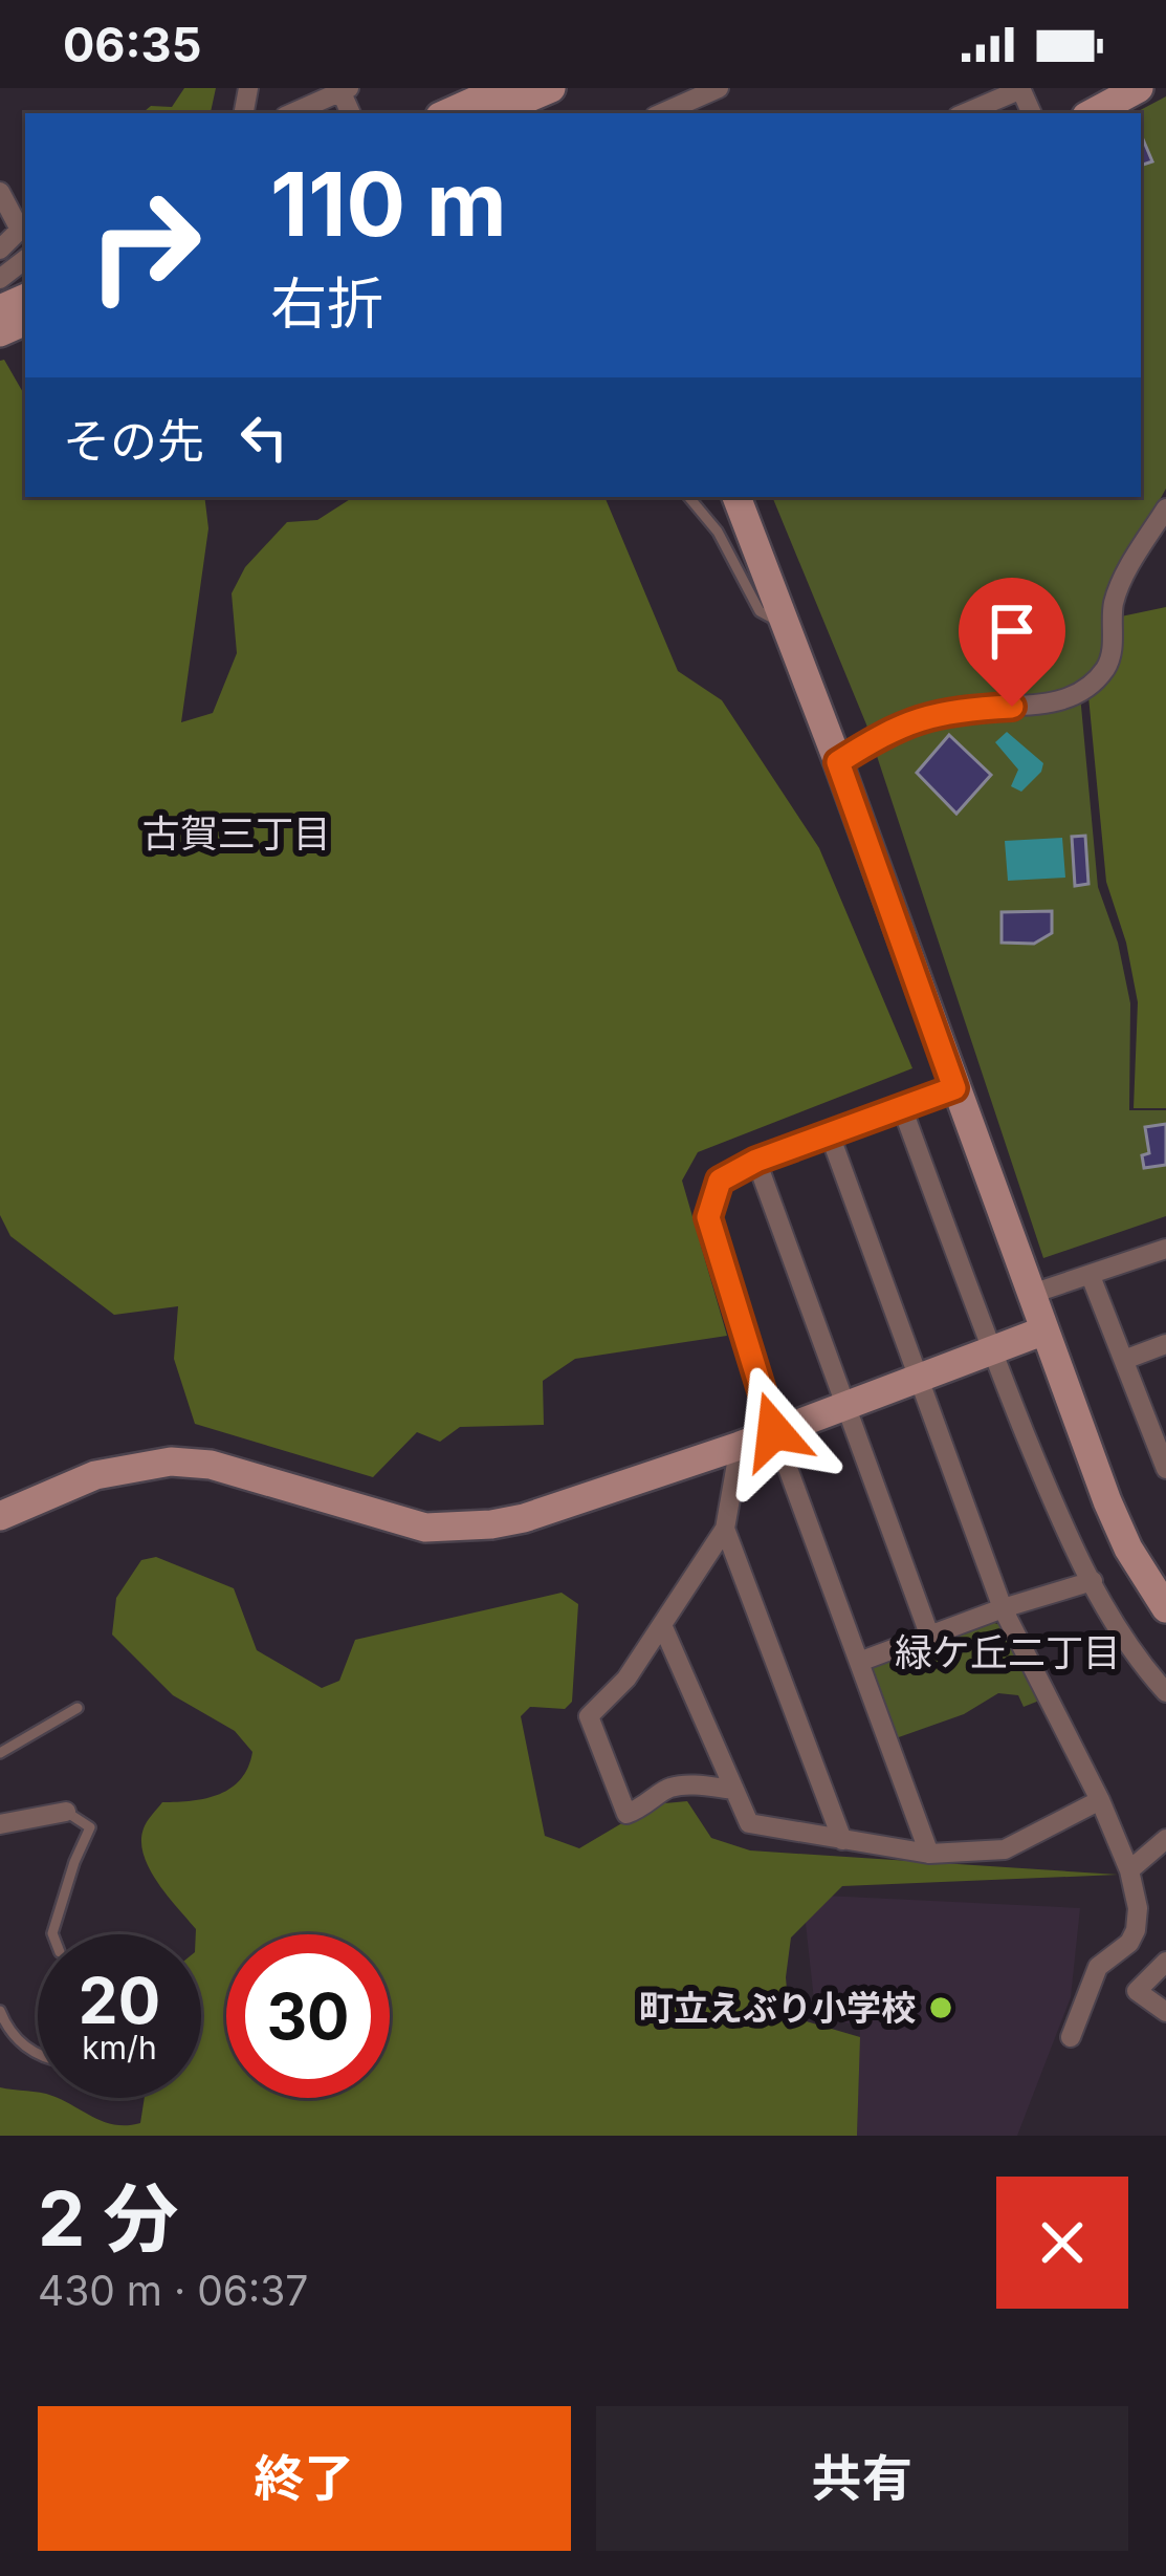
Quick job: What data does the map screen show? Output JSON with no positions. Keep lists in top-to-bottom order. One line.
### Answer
{"districts":["古賀三丁目","緑ケ丘二丁目"],"places":["町立えぶり小学校"],"page":{"status":"06:35","turn":["110 m","右折"],"then":"その先","speed":"20 km/h","limit":"30","heading":["2 分","430 m · 06:37"],"buttons":["終了","共有"]}}
